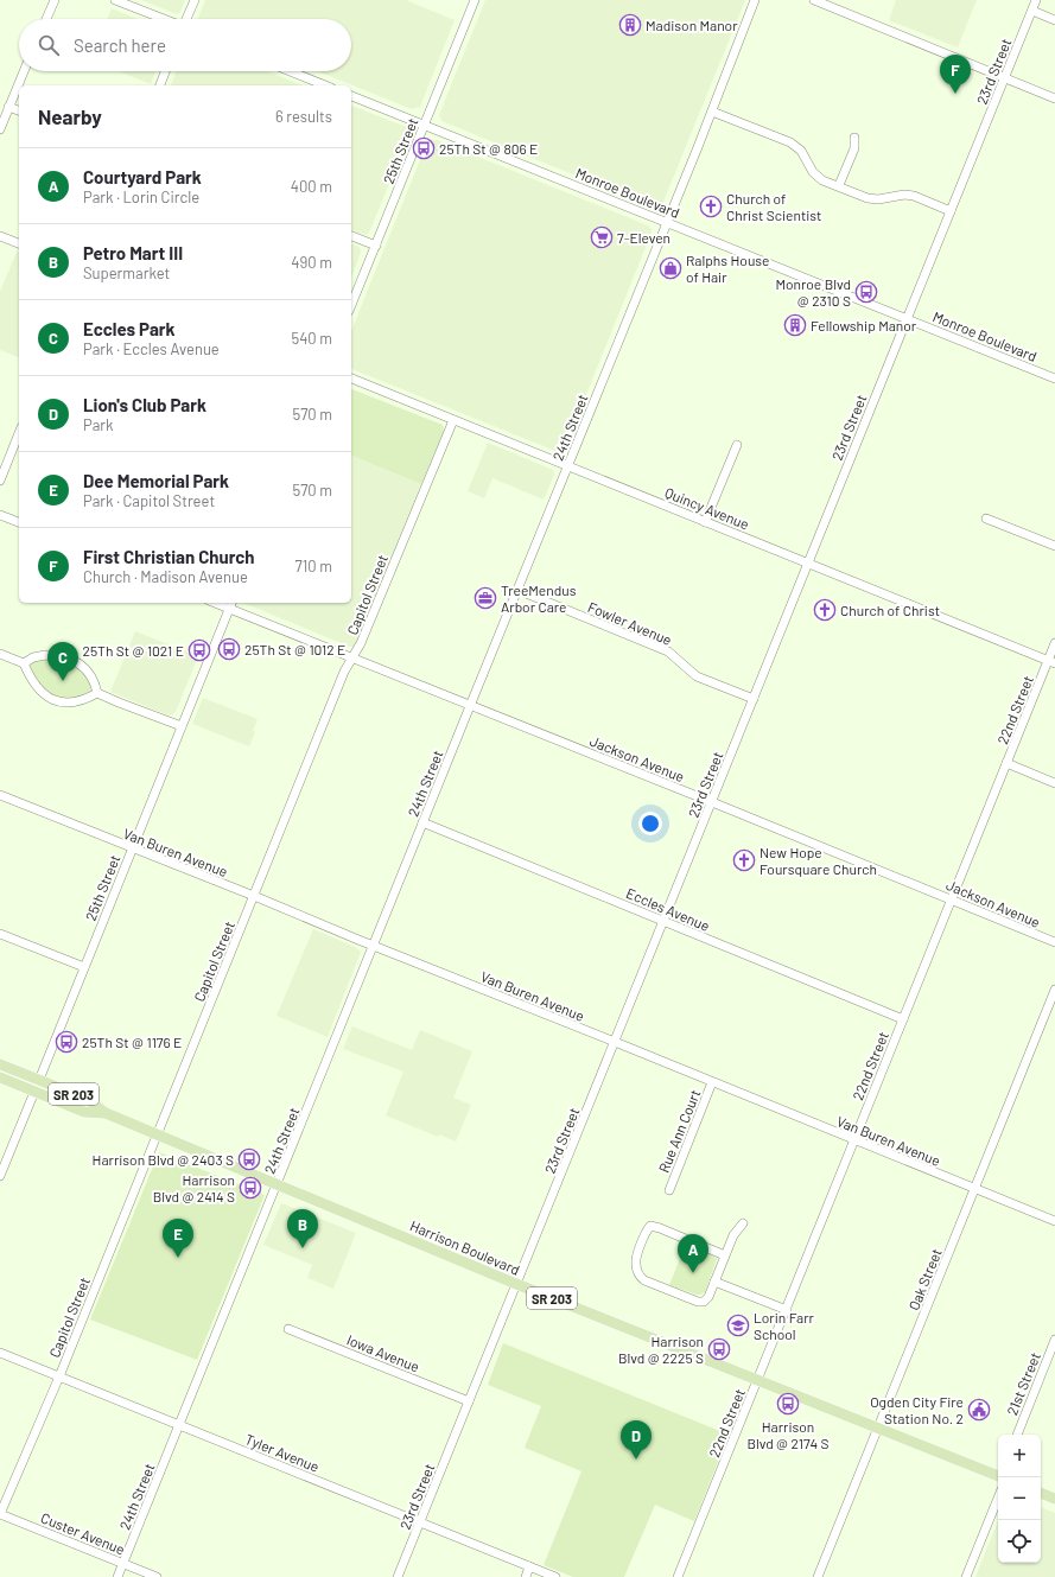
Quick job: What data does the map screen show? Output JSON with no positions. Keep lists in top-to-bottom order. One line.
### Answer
{"streets":{"main road":["SR 203","Harrison Boulevard"],"street":["23rd Street","25th Street","Monroe Boulevard","24th Street","Quincy Avenue","Capitol Street","Fowler Avenue","22nd Street","Jackson Avenue","Van Buren Avenue","Eccles Avenue","Rue Ann Court","Oak Street","Iowa Avenue","21st Street","Tyler Avenue","Custer Avenue"]},"crossings":[["23rd Street","Monroe Boulevard"],["23rd Street","Quincy Avenue"],["23rd Street","Fowler Avenue"],["23rd Street","Jackson Avenue"],["23rd Street","Van Buren Avenue"],["23rd Street","Eccles Avenue"],["23rd Street","Harrison Boulevard"],["23rd Street","Iowa Avenue"],["23rd Street","Tyler Avenue"],["25th Street","Monroe Boulevard"],["25th Street","Jackson Avenue"],["25th Street","Van Buren Avenue"],["25th Street","Harrison Boulevard"],["Monroe Boulevard","24th Street"],["24th Street","Quincy Avenue"],["24th Street","Fowler Avenue"],["24th Street","Jackson Avenue"],["24th Street","Van Buren Avenue"],["24th Street","Eccles Avenue"],["24th Street","Harrison Boulevard"],["24th Street","Tyler Avenue"],["24th Street","Custer Avenue"],["Quincy Avenue","Capitol Street"],["Quincy Avenue","22nd Street"],["Capitol Street","Jackson Avenue"],["Capitol Street","Van Buren Avenue"],["Capitol Street","Harrison Boulevard"],["Capitol Street","Tyler Avenue"],["Capitol Street","Custer Avenue"],["22nd Street","Jackson Avenue"],["22nd Street","Van Buren Avenue"],["22nd Street","Eccles Avenue"],["22nd Street","Harrison Boulevard"],["Van Buren Avenue","Rue Ann Court"],["Van Buren Avenue","Oak Street"],["Harrison Boulevard","Oak Street"]],"places":{"building":["Madison Manor","Fellowship Manor"],"bus stop":["25Th St @ 806 E","Monroe Blvd @ 2310 S","25Th St @ 1012 E","25Th St @ 1021 E","25Th St @ 1176 E","Harrison Blvd @ 2403 S","Harrison Blvd @ 2414 S","Harrison Blvd @ 2225 S","Harrison Blvd @ 2174 S"],"church":["Church of Christ Scientist","Church of Christ","New Hope Foursquare Church"],"supermarket":["7-Eleven"],"shop":["Ralphs House of Hair"],"office":["TreeMendus Arbor Care"],"school or university":["Lorin Farr School"],"public building":["Ogden City Fire Station No. 2"]},"page":{"search":"Search here","pins":["F","C","B","E","A","D"],"heading":["Nearby","6 results"],"list":[{"mark":"A","name":"Courtyard Park","note":"Park · Lorin Circle","value":"400 m"},{"mark":"B","name":"Petro Mart III","note":"Supermarket","value":"490 m"},{"mark":"C","name":"Eccles Park","note":"Park · Eccles Avenue","value":"540 m"},{"mark":"D","name":"Lion's Club Park","note":"Park","value":"570 m"},{"mark":"E","name":"Dee Memorial Park","note":"Park · Capitol Street","value":"570 m"},{"mark":"F","name":"First Christian Church","note":"Church · Madison Avenue","value":"710 m"}],"map_buttons":["+","−"]}}
